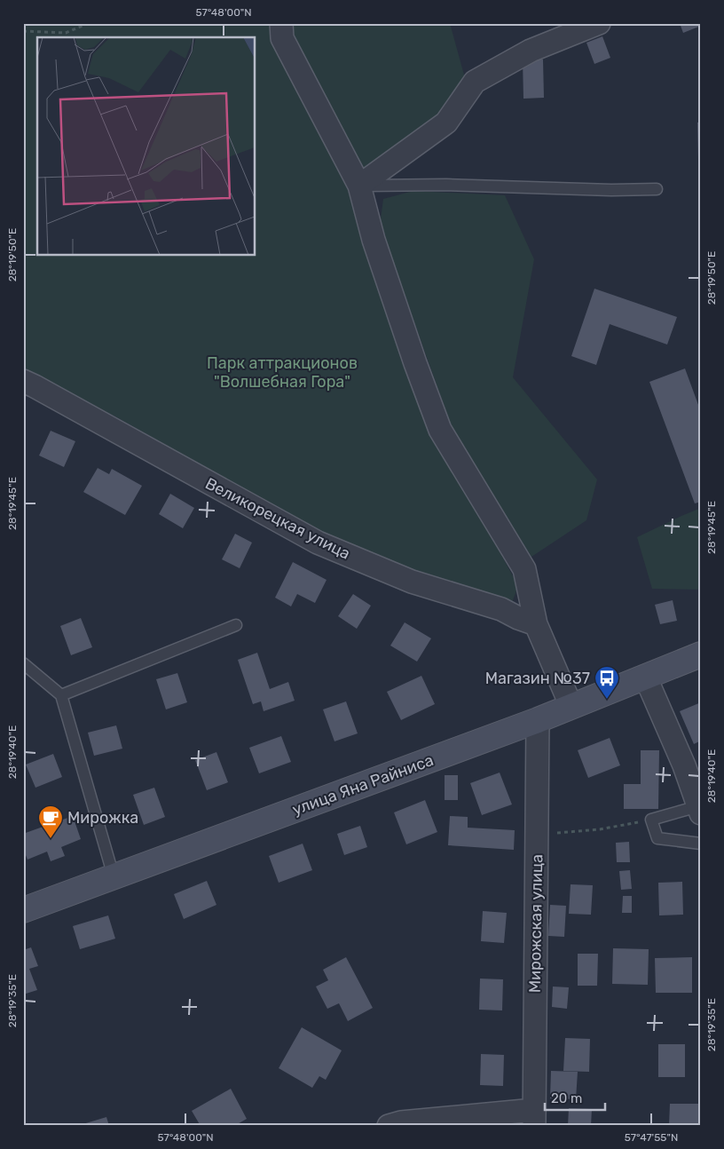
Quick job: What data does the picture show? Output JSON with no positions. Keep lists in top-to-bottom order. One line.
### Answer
{"streets":{"street":["Великорецкая улица","улица Яна Райниса","Мирожская улица"]},"crossings":[["улица Яна Райниса","Мирожская улица"]],"parks":["Парк аттракционов \"Волшебная Гора\""],"places":{"bus stop":["Магазин №37"],"cafe":["Мирожка"]},"scale_bar":"20 m","coordinates":["57°48'00\"N","28°19'50\"E","28°19'45\"E","28°19'40\"E","28°19'35\"E","57°47'55\"N"]}
